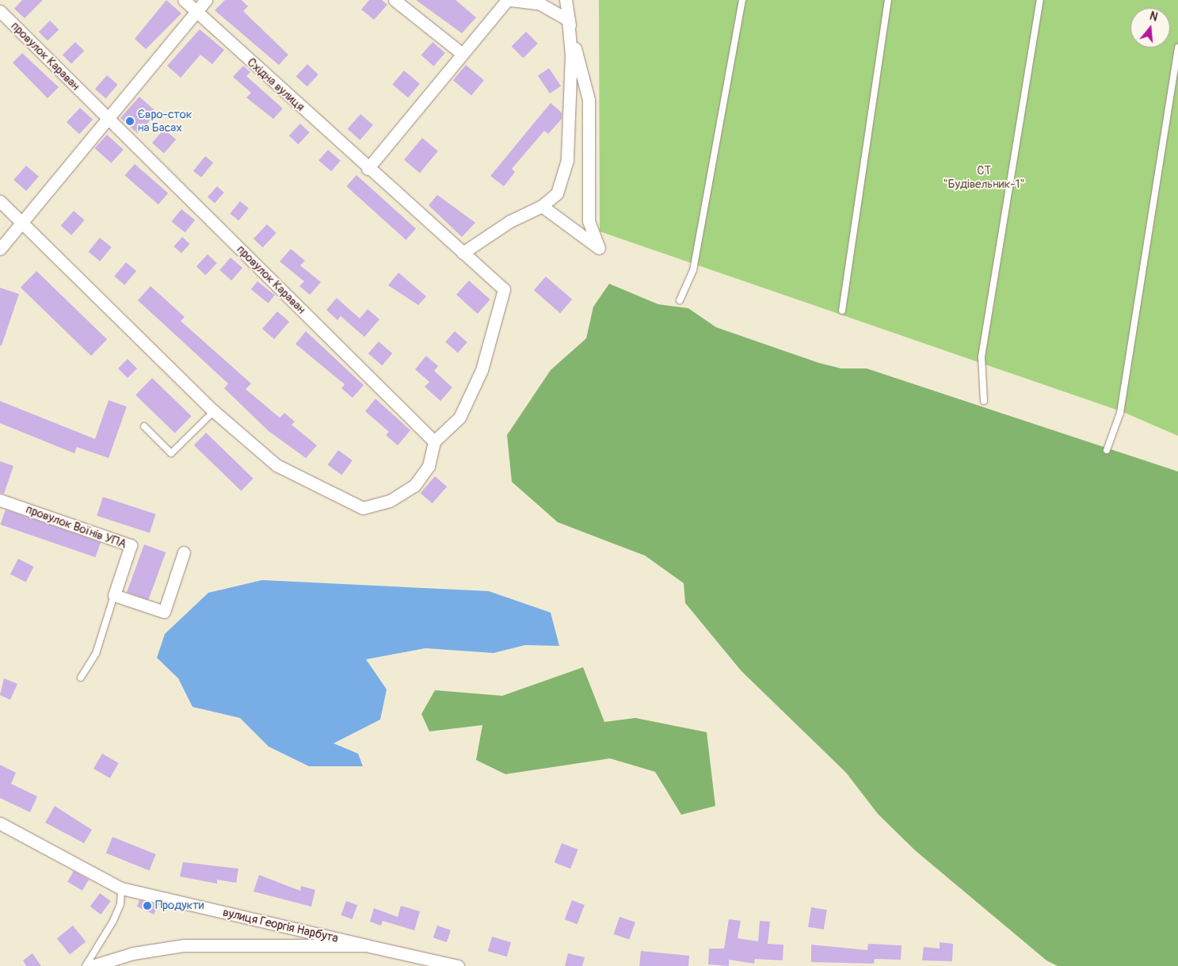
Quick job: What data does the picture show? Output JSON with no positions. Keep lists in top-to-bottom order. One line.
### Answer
{"streets":{"street":["провулок Караван","Східна вулиця","провулок Воїнів УПА","вулиця Георгія Нарбута"]},"crossings":[["провулок Караван","Східна вулиця"]],"parks":["СТ \"Будівельник-1\""],"places":["Євро-сток на Басах","Продукти"],"north":"top"}
